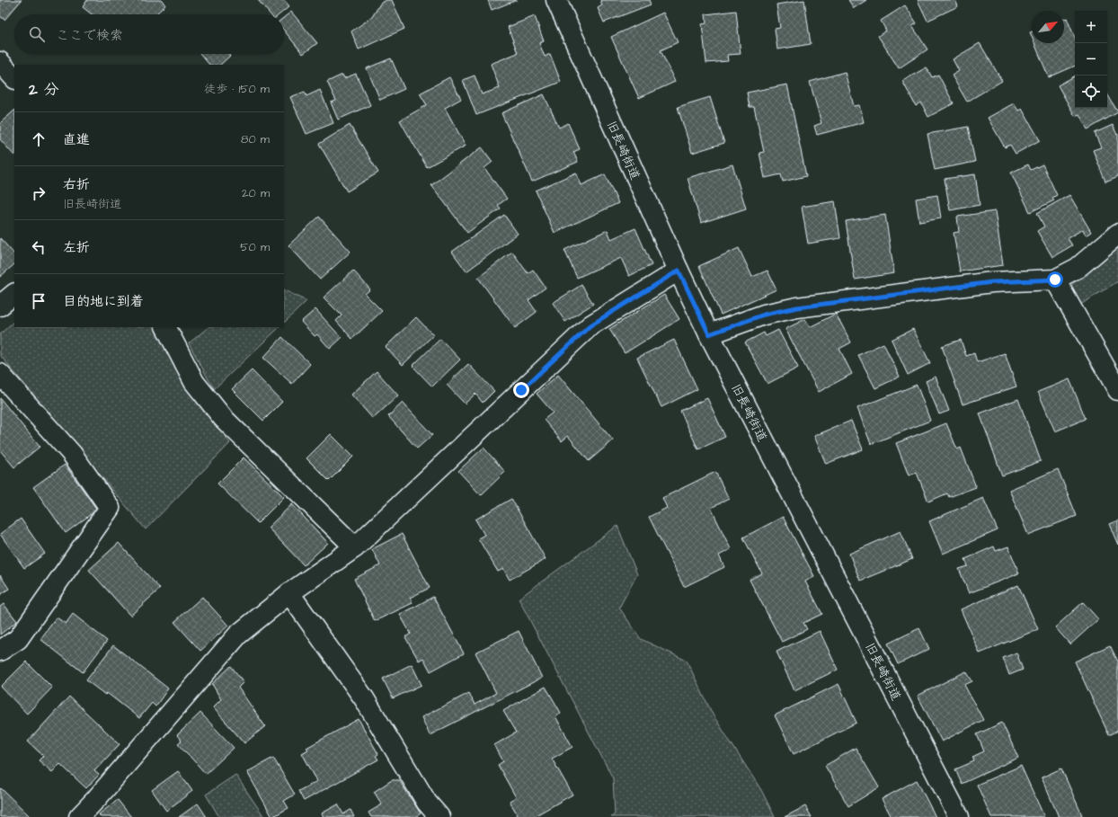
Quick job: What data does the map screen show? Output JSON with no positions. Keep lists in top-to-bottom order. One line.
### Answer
{"streets":{"street":["旧長崎街道"]},"north":"top right","page":{"map_buttons":["+","−"],"search":"ここで検索","heading":["2 分","徒歩 · 150 m"],"list":[["直進","80 m"],["右折","旧長崎街道","20 m"],["左折","50 m"],"目的地に到着"]}}
